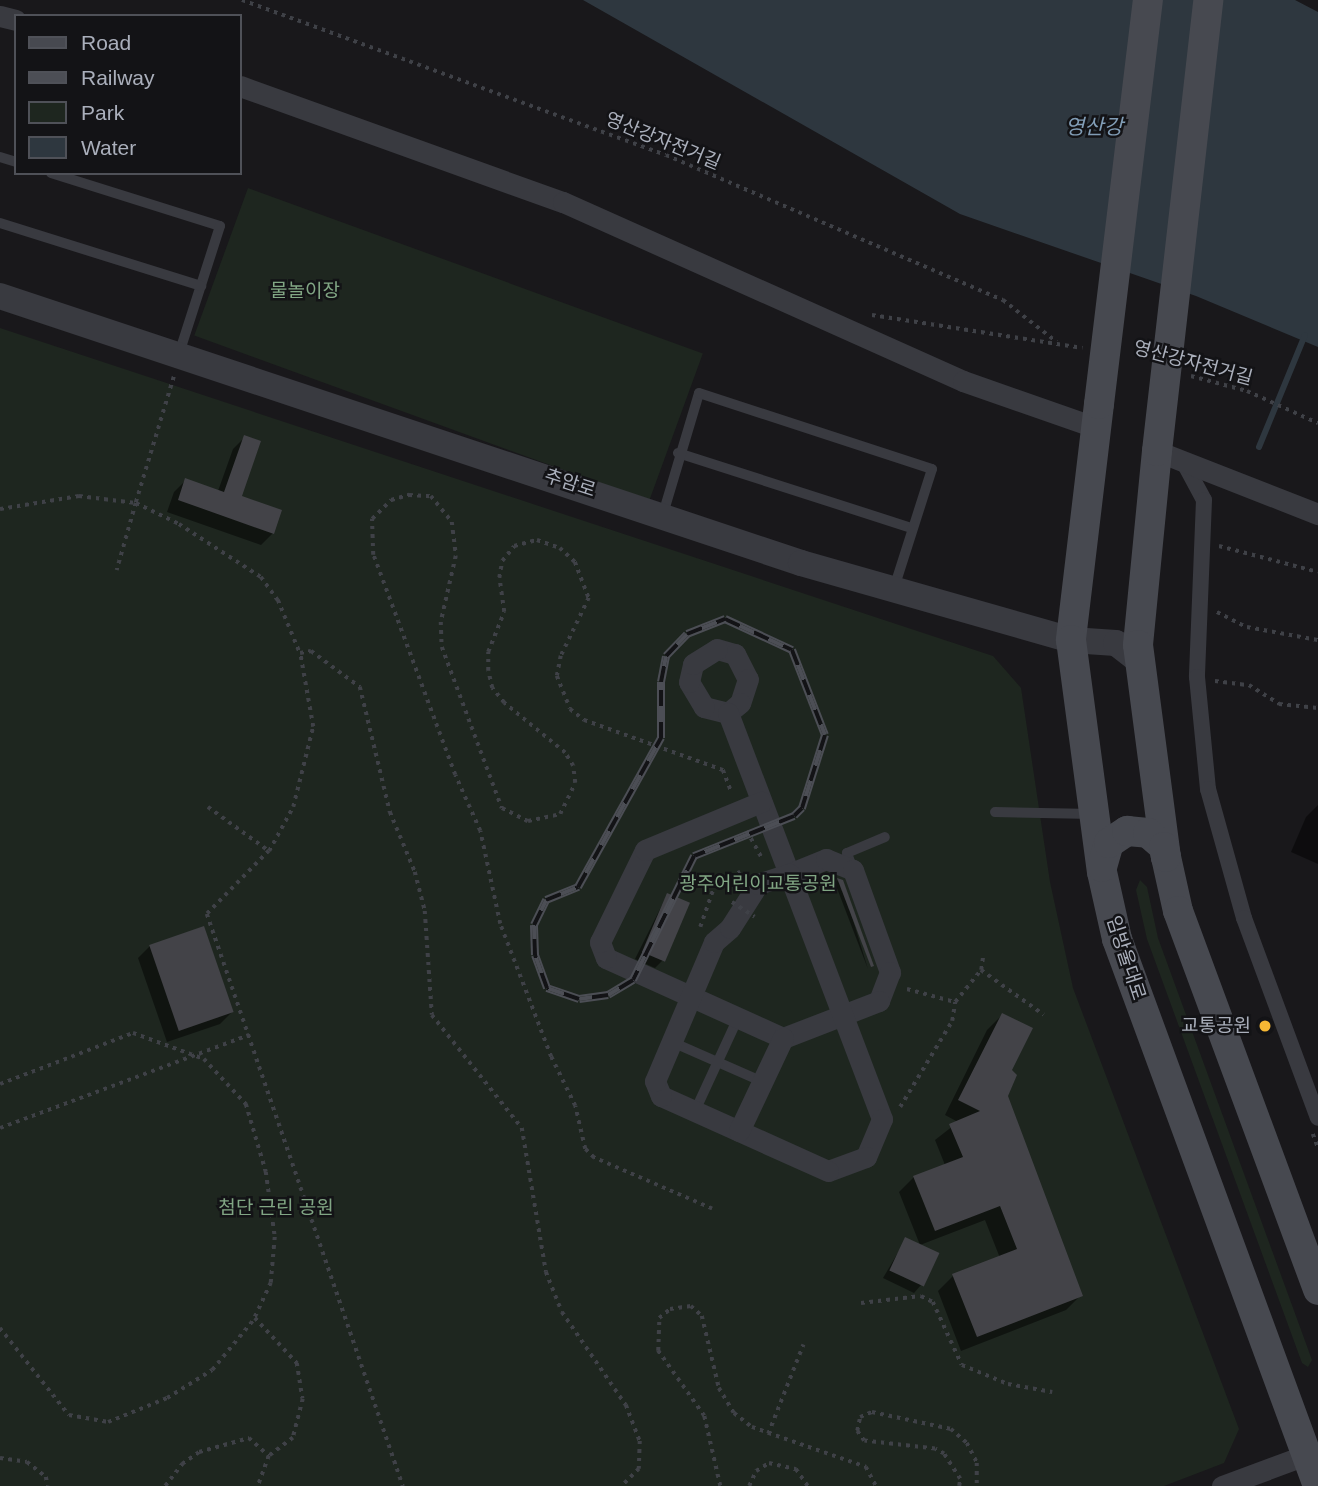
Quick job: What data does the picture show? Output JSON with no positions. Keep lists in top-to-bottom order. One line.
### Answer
{"streets":{"main road":["임방울대로"],"street":["추암로"],"path":["영산강자전거길"]},"crossings":[["추암로","임방울대로"]],"water":["영산강"],"parks":["물놀이장","광주어린이교통공원","첨단 근린 공원"],"places":["교통공원"],"legend":["Road","Railway","Park","Water"]}
